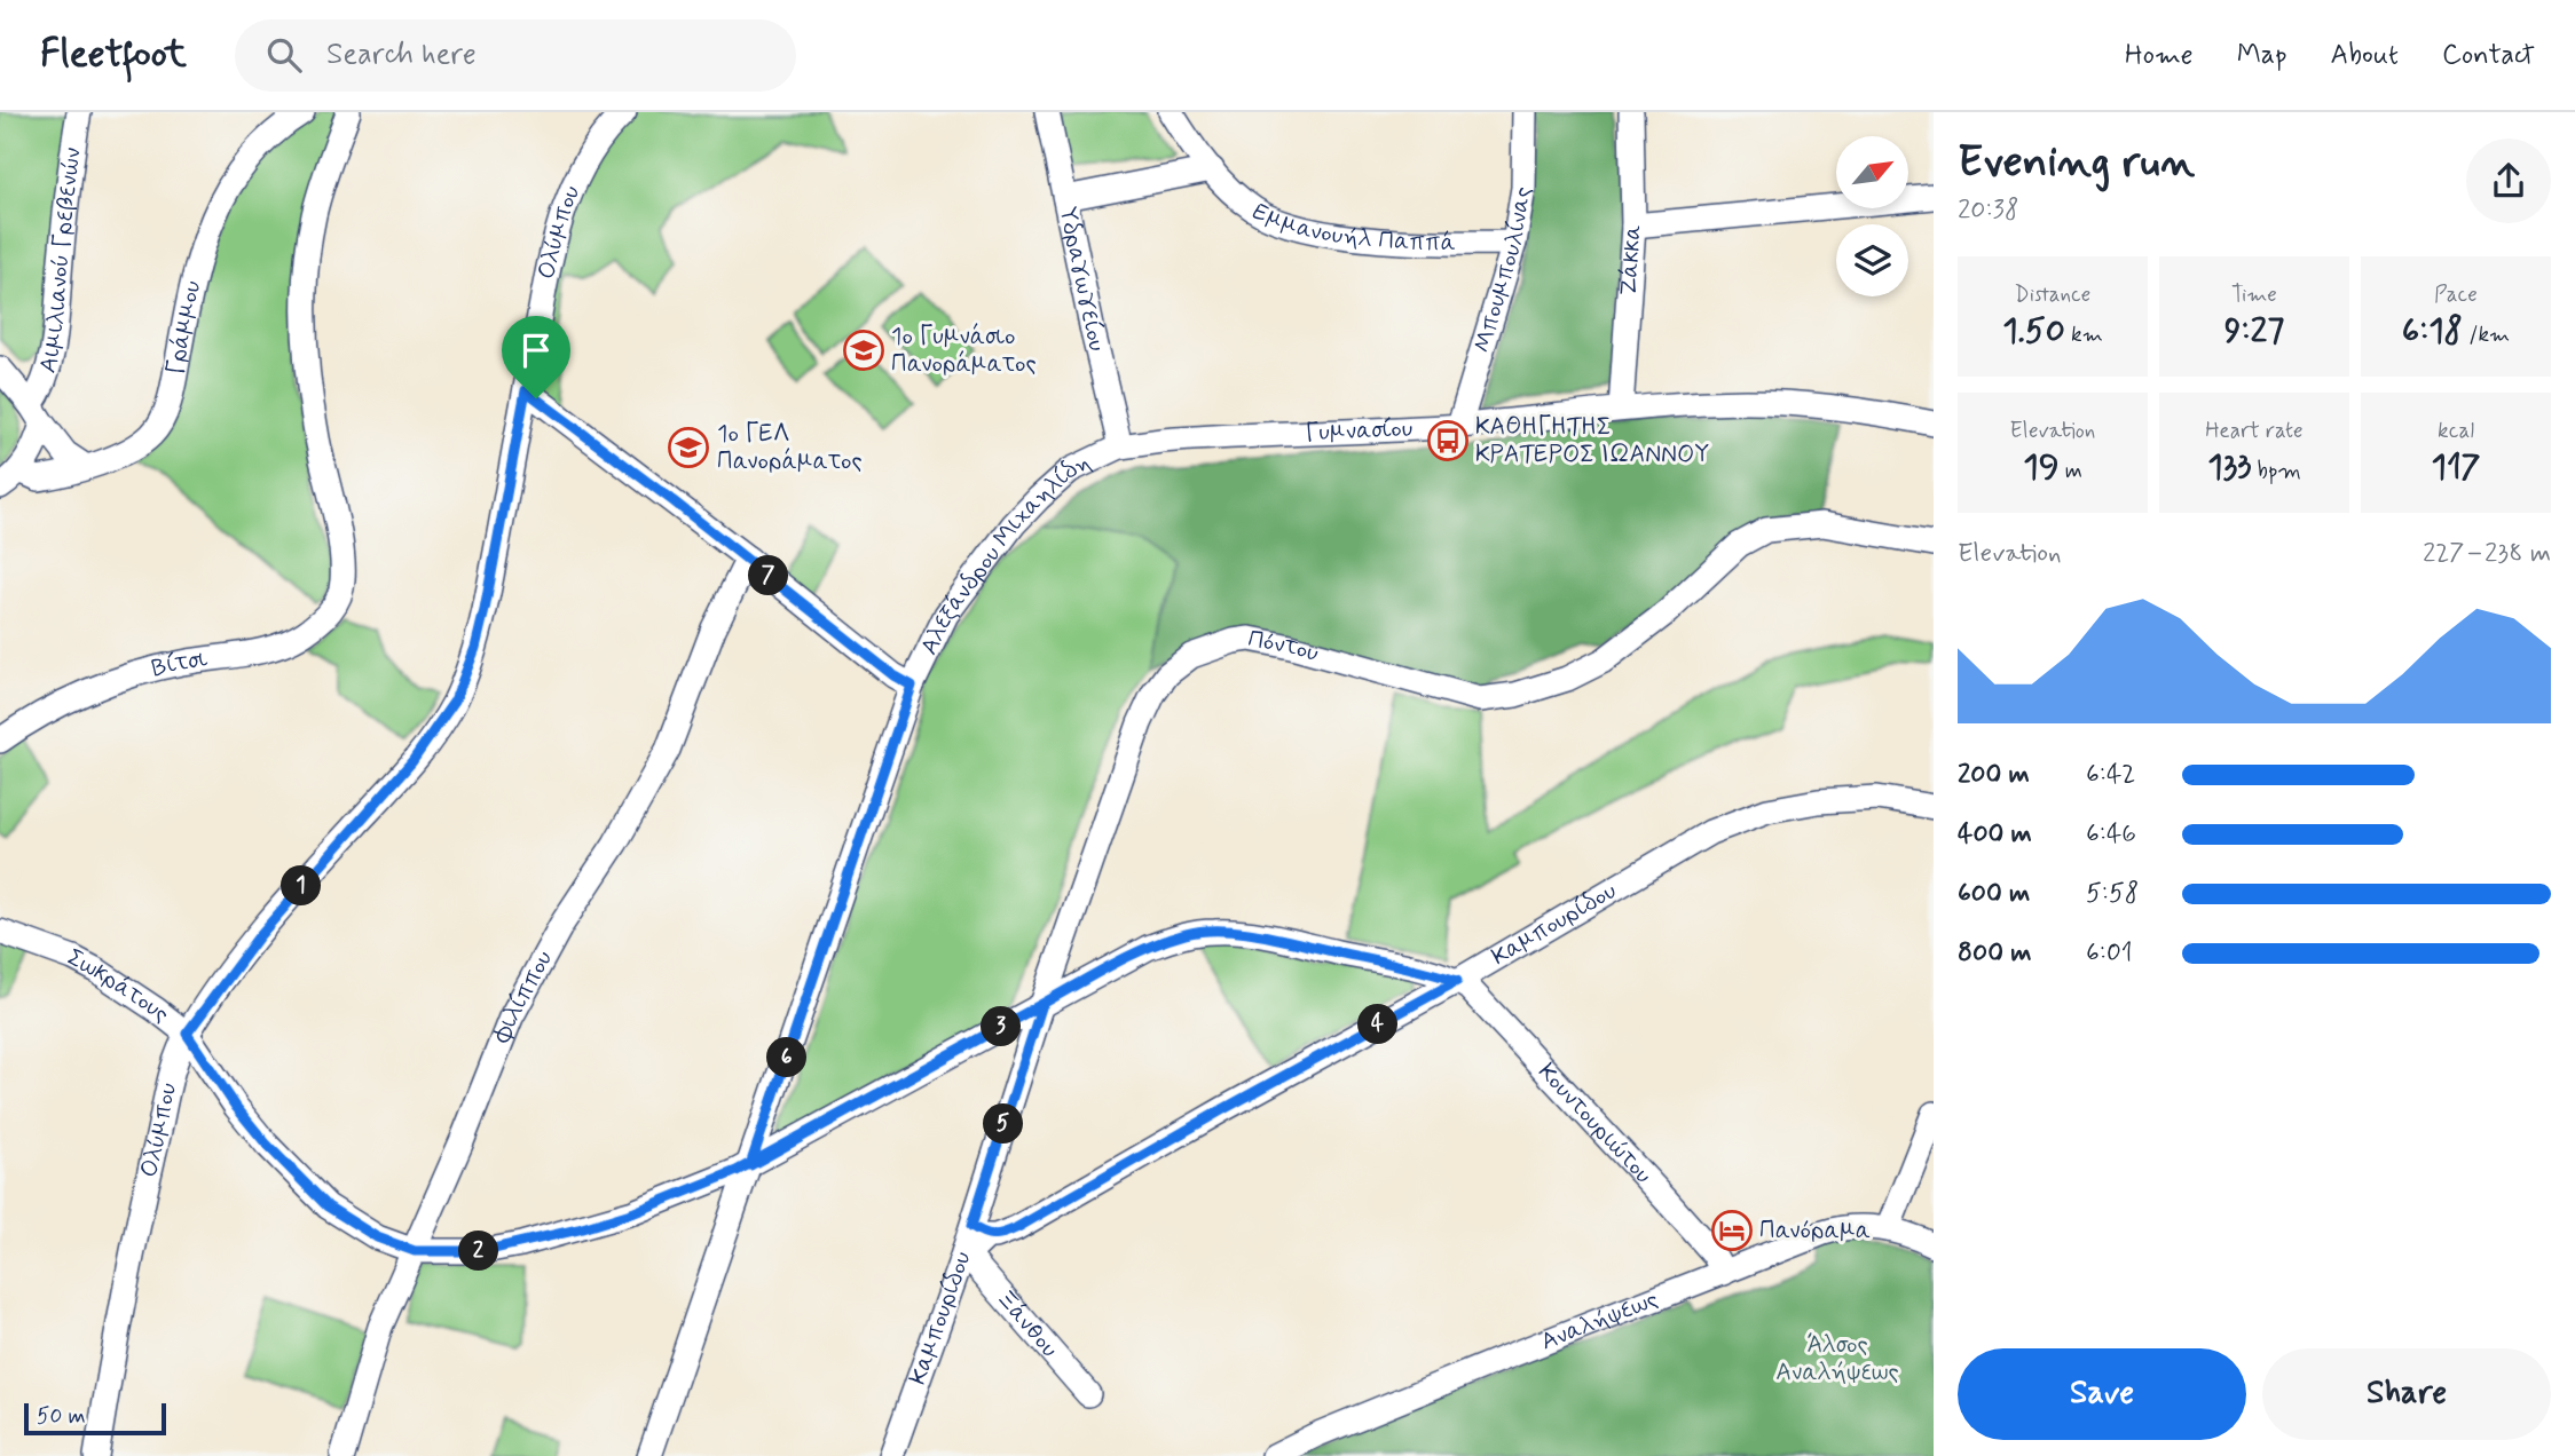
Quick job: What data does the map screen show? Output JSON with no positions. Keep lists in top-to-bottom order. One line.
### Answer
{"streets":{"street":["Εμμανουήλ Παππά","Ολύμπου","Αιμιλιανού Γρεβενών","Ζάκκα","Μπουμπουλίνας","Υδραγωγείου","Γράμμου","Γυμνασίου","Aλεξάνδρου Mιχαηλίδη","Πόντου","Βίτσι","Καμπουρίδου","Σωκράτους","Φιλίππου","Κουντουριώτου","Αναλήψεως","Ξάνθου"]},"crossings":[["Εμμανουήλ Παππά","Μπουμπουλίνας"],["Ολύμπου","Σωκράτους"],["Αιμιλιανού Γρεβενών","Γράμμου"],["Ζάκκα","Γυμνασίου"],["Μπουμπουλίνας","Γυμνασίου"],["Υδραγωγείου","Γυμνασίου"],["Υδραγωγείου","Aλεξάνδρου Mιχαηλίδη"],["Γυμνασίου","Aλεξάνδρου Mιχαηλίδη"],["Aλεξάνδρου Mιχαηλίδη","Σωκράτους"],["Πόντου","Καμπουρίδου"],["Πόντου","Σωκράτους"],["Καμπουρίδου","Σωκράτους"],["Καμπουρίδου","Κουντουριώτου"],["Καμπουρίδου","Ξάνθου"],["Σωκράτους","Φιλίππου"],["Σωκράτους","Κουντουριώτου"],["Κουντουριώτου","Αναλήψεως"]],"parks":["Άλσος Αναλήψεως"],"places":{"school or university":["1ο Γυμνάσιο Πανοράματος","1ο ΓΕΛ Πανοράματος"],"bus stop":["ΚΑΘΗΓΗΤΗΣ ΚΡΑΤΕΡΟΣ ΙΩΑΝΝΟΥ"],"hotel":["Πανόραμα"]},"scale_bar":"50 m","north":"top right","page":{"header":"Fleetfoot","search":"Search here","nav":["Home","Map","About","Contact"],"heading":["Evening run","20:38"],"stats":[["Distance","1.50 km"],["Time","9:27"],["Pace","6:18 /km"],["Elevation","19 m"],["Heart rate","133 bpm"],["kcal","117"]],"chart":["Elevation","227–238 m"],"pins":["7","1","4","3","6","5","2"],"list":[{"name":"200 m","note":"6:42"},{"name":"400 m","note":"6:46"},{"name":"600 m","note":"5:58"},{"name":"800 m","note":"6:01"}],"buttons":["Save","Share"],"scale":"50 m"}}
